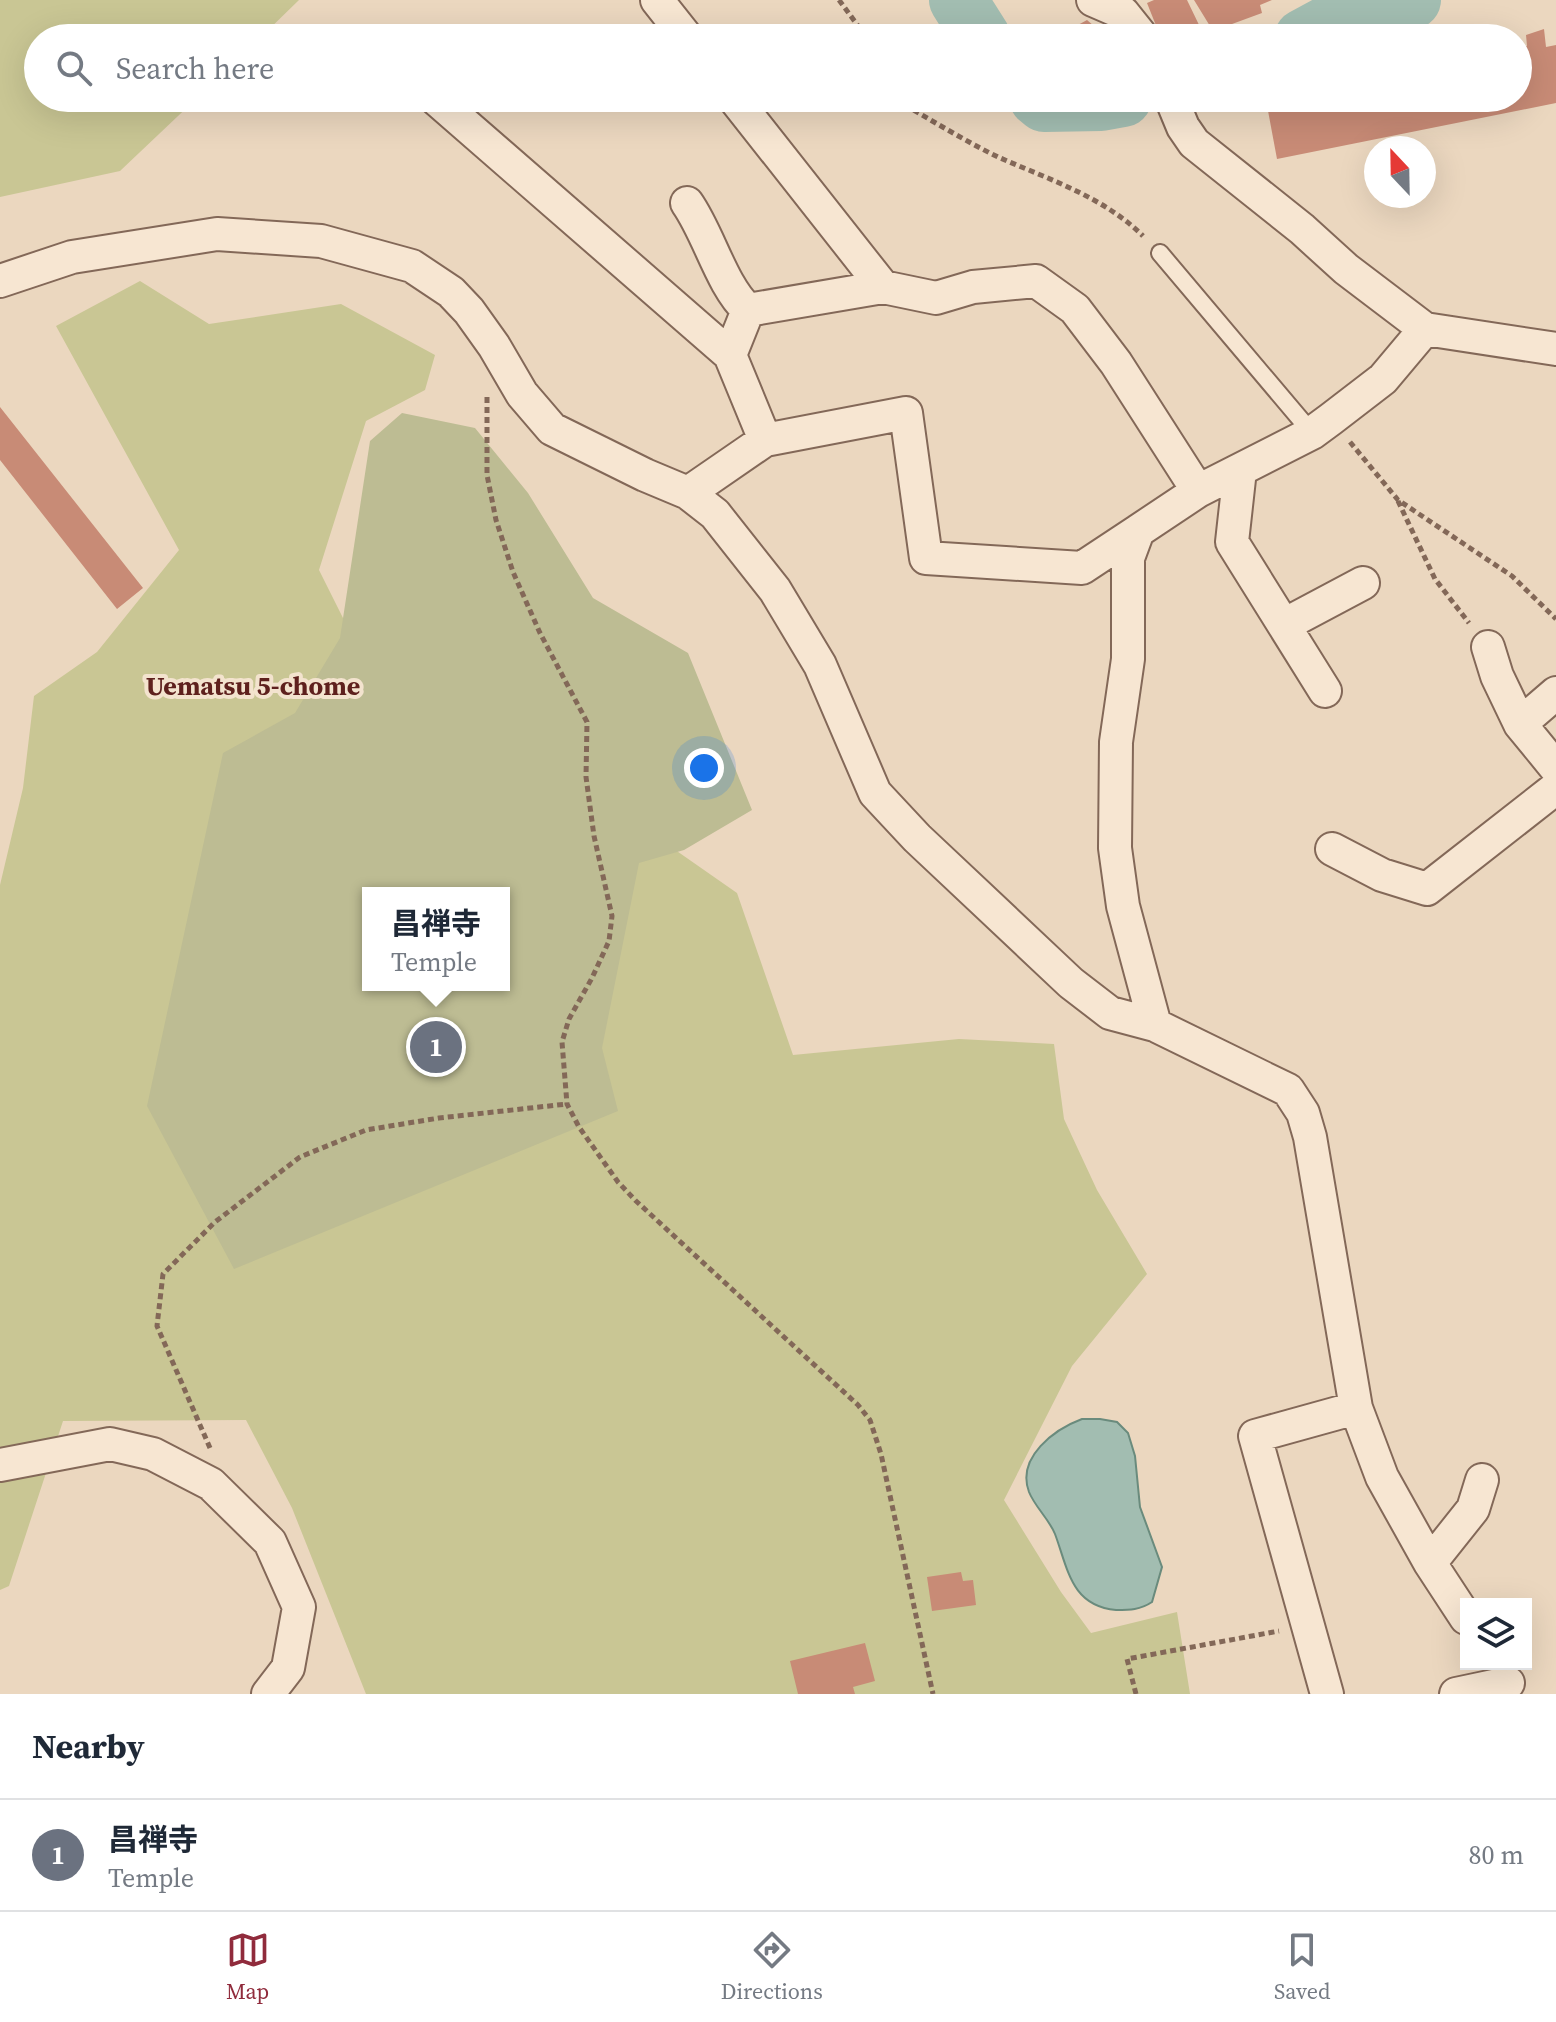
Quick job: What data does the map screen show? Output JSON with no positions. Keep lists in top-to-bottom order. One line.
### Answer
{"districts":["Uematsu 5-chome"],"north":"top","page":{"search":"Search here","popup":["昌禅寺","Temple"],"pins":"1","heading":"Nearby","list":[{"mark":"1","name":"昌禅寺","note":"Temple","value":"80 m"}],"nav":["Map","Directions","Saved"]}}
